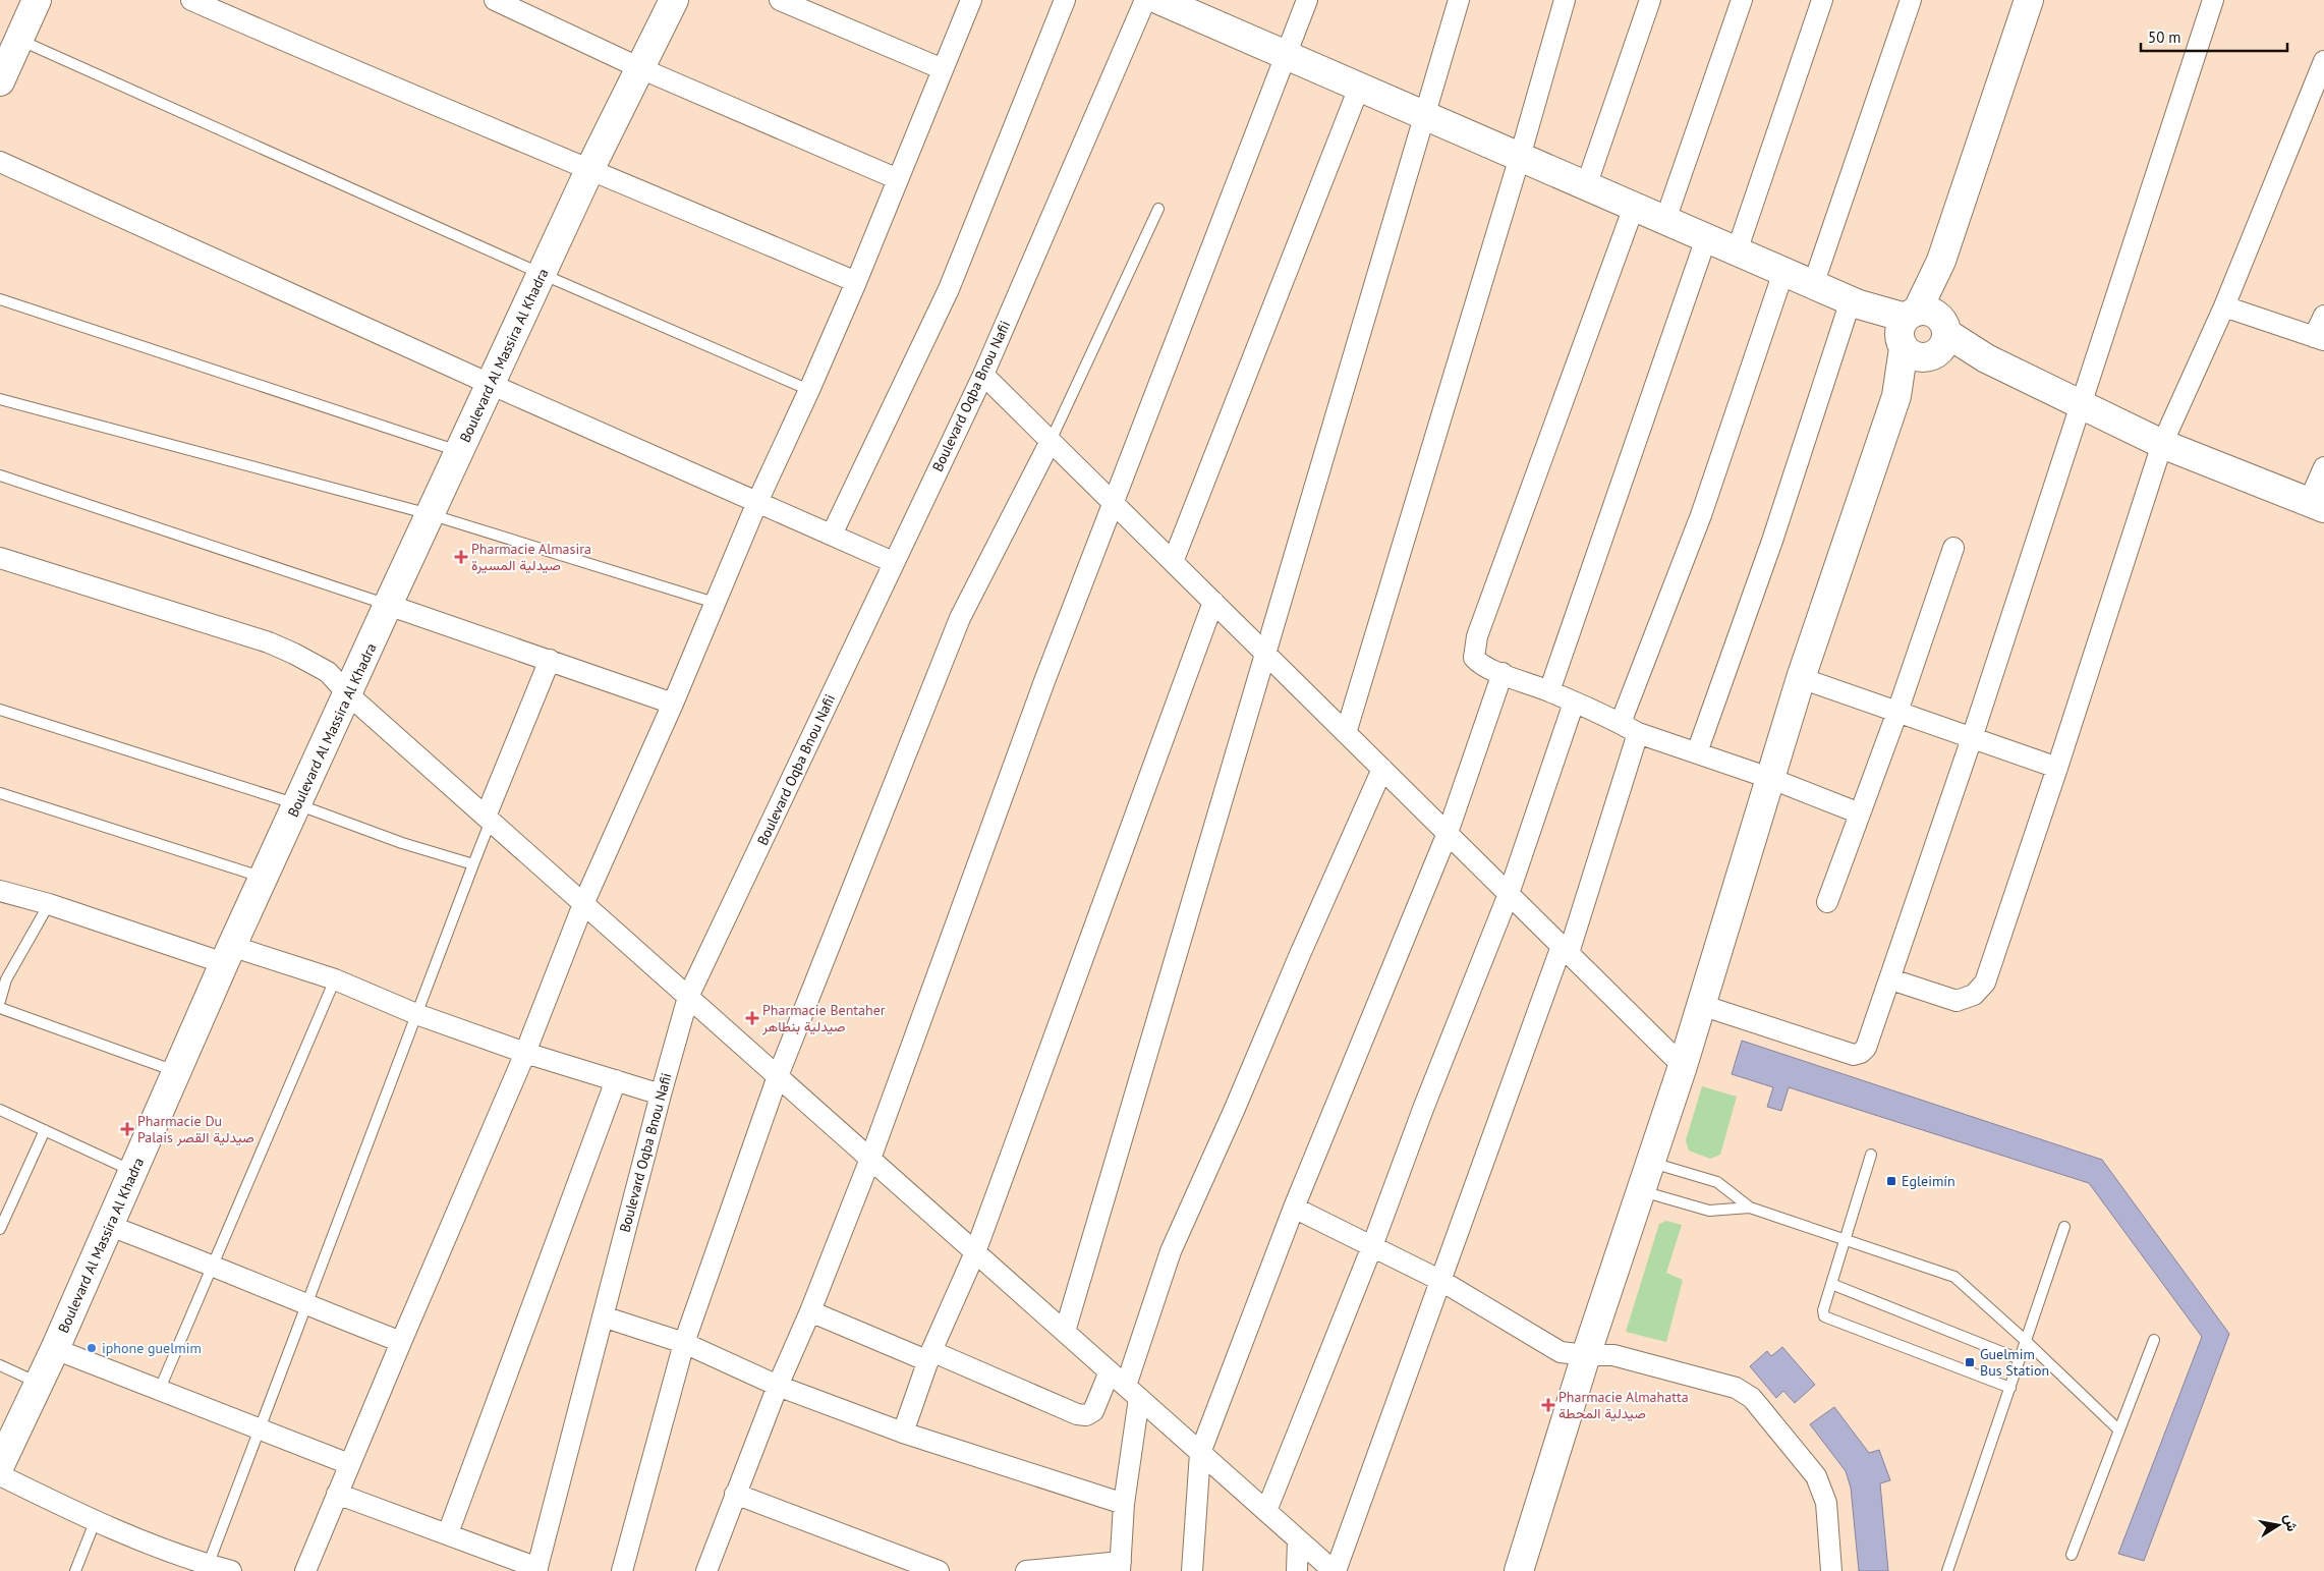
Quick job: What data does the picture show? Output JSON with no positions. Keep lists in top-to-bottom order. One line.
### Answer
{"streets":{"street":["Boulevard Al Massira Al Khadra","Boulevard Oqba Bnou Nafii"]},"places":{"health":["Pharmacie Almasira صيدلية المسيرة","Pharmacie Bentaher صيدلية بنطاهر","Pharmacie Du Palais صيدلية القصر","Pharmacie Almahatta صيدلية المحطة"],"transit":["Egleimín","Guelmim Bus Station"],"other":["iphone guelmim"]},"scale_bar":"50 m","north":"right"}
